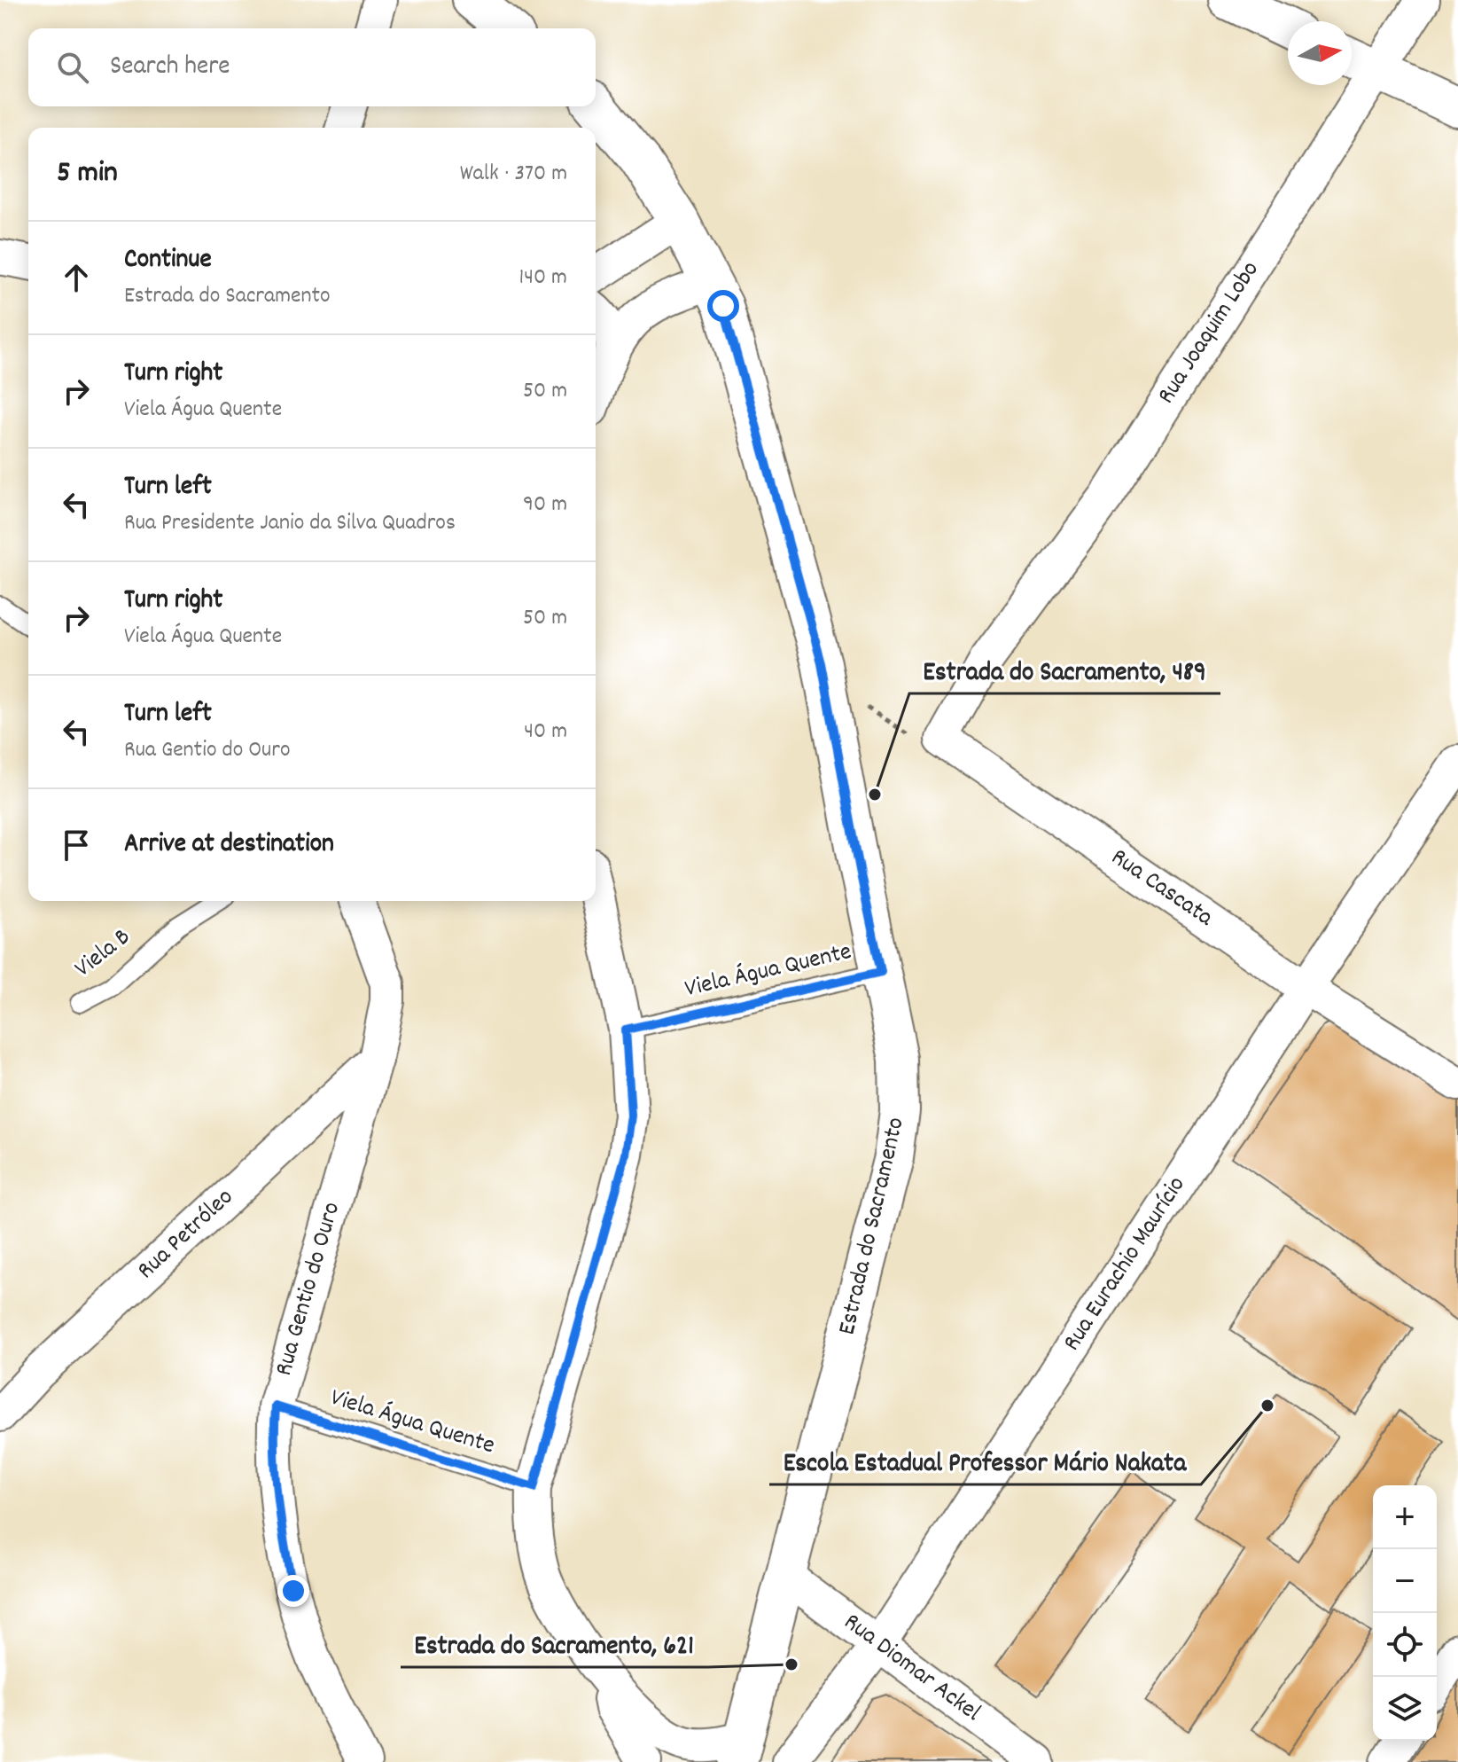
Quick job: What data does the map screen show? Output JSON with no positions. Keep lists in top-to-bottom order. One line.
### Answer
{"streets":{"street":["Rua Joaquim Lobo","Rua Cascata","Estrada do Sacramento","Rua Petróleo","Rua Eurachio Maurício","Rua Gentio do Ouro","Rua Diomar Ackel"],"lane":["Viela B","Viela Água Quente"]},"crossings":[["Rua Joaquim Lobo","Rua Cascata"],["Rua Cascata","Rua Eurachio Maurício"],["Viela Água Quente","Estrada do Sacramento"],["Viela Água Quente","Rua Gentio do Ouro"],["Estrada do Sacramento","Rua Diomar Ackel"],["Rua Petróleo","Rua Gentio do Ouro"],["Rua Eurachio Maurício","Rua Diomar Ackel"]],"places":["Estrada do Sacramento, 489","Escola Estadual Professor Mário Nakata","Estrada do Sacramento, 621"],"north":"right","page":{"search":"Search here","heading":["5 min","Walk · 370 m"],"list":[["Continue","Estrada do Sacramento","140 m"],["Turn right","Viela Água Quente","50 m"],["Turn left","Rua Presidente Janio da Silva Quadros","90 m"],["Turn right","Viela Água Quente","50 m"],["Turn left","Rua Gentio do Ouro","40 m"],"Arrive at destination"],"map_buttons":["+","−"]}}
